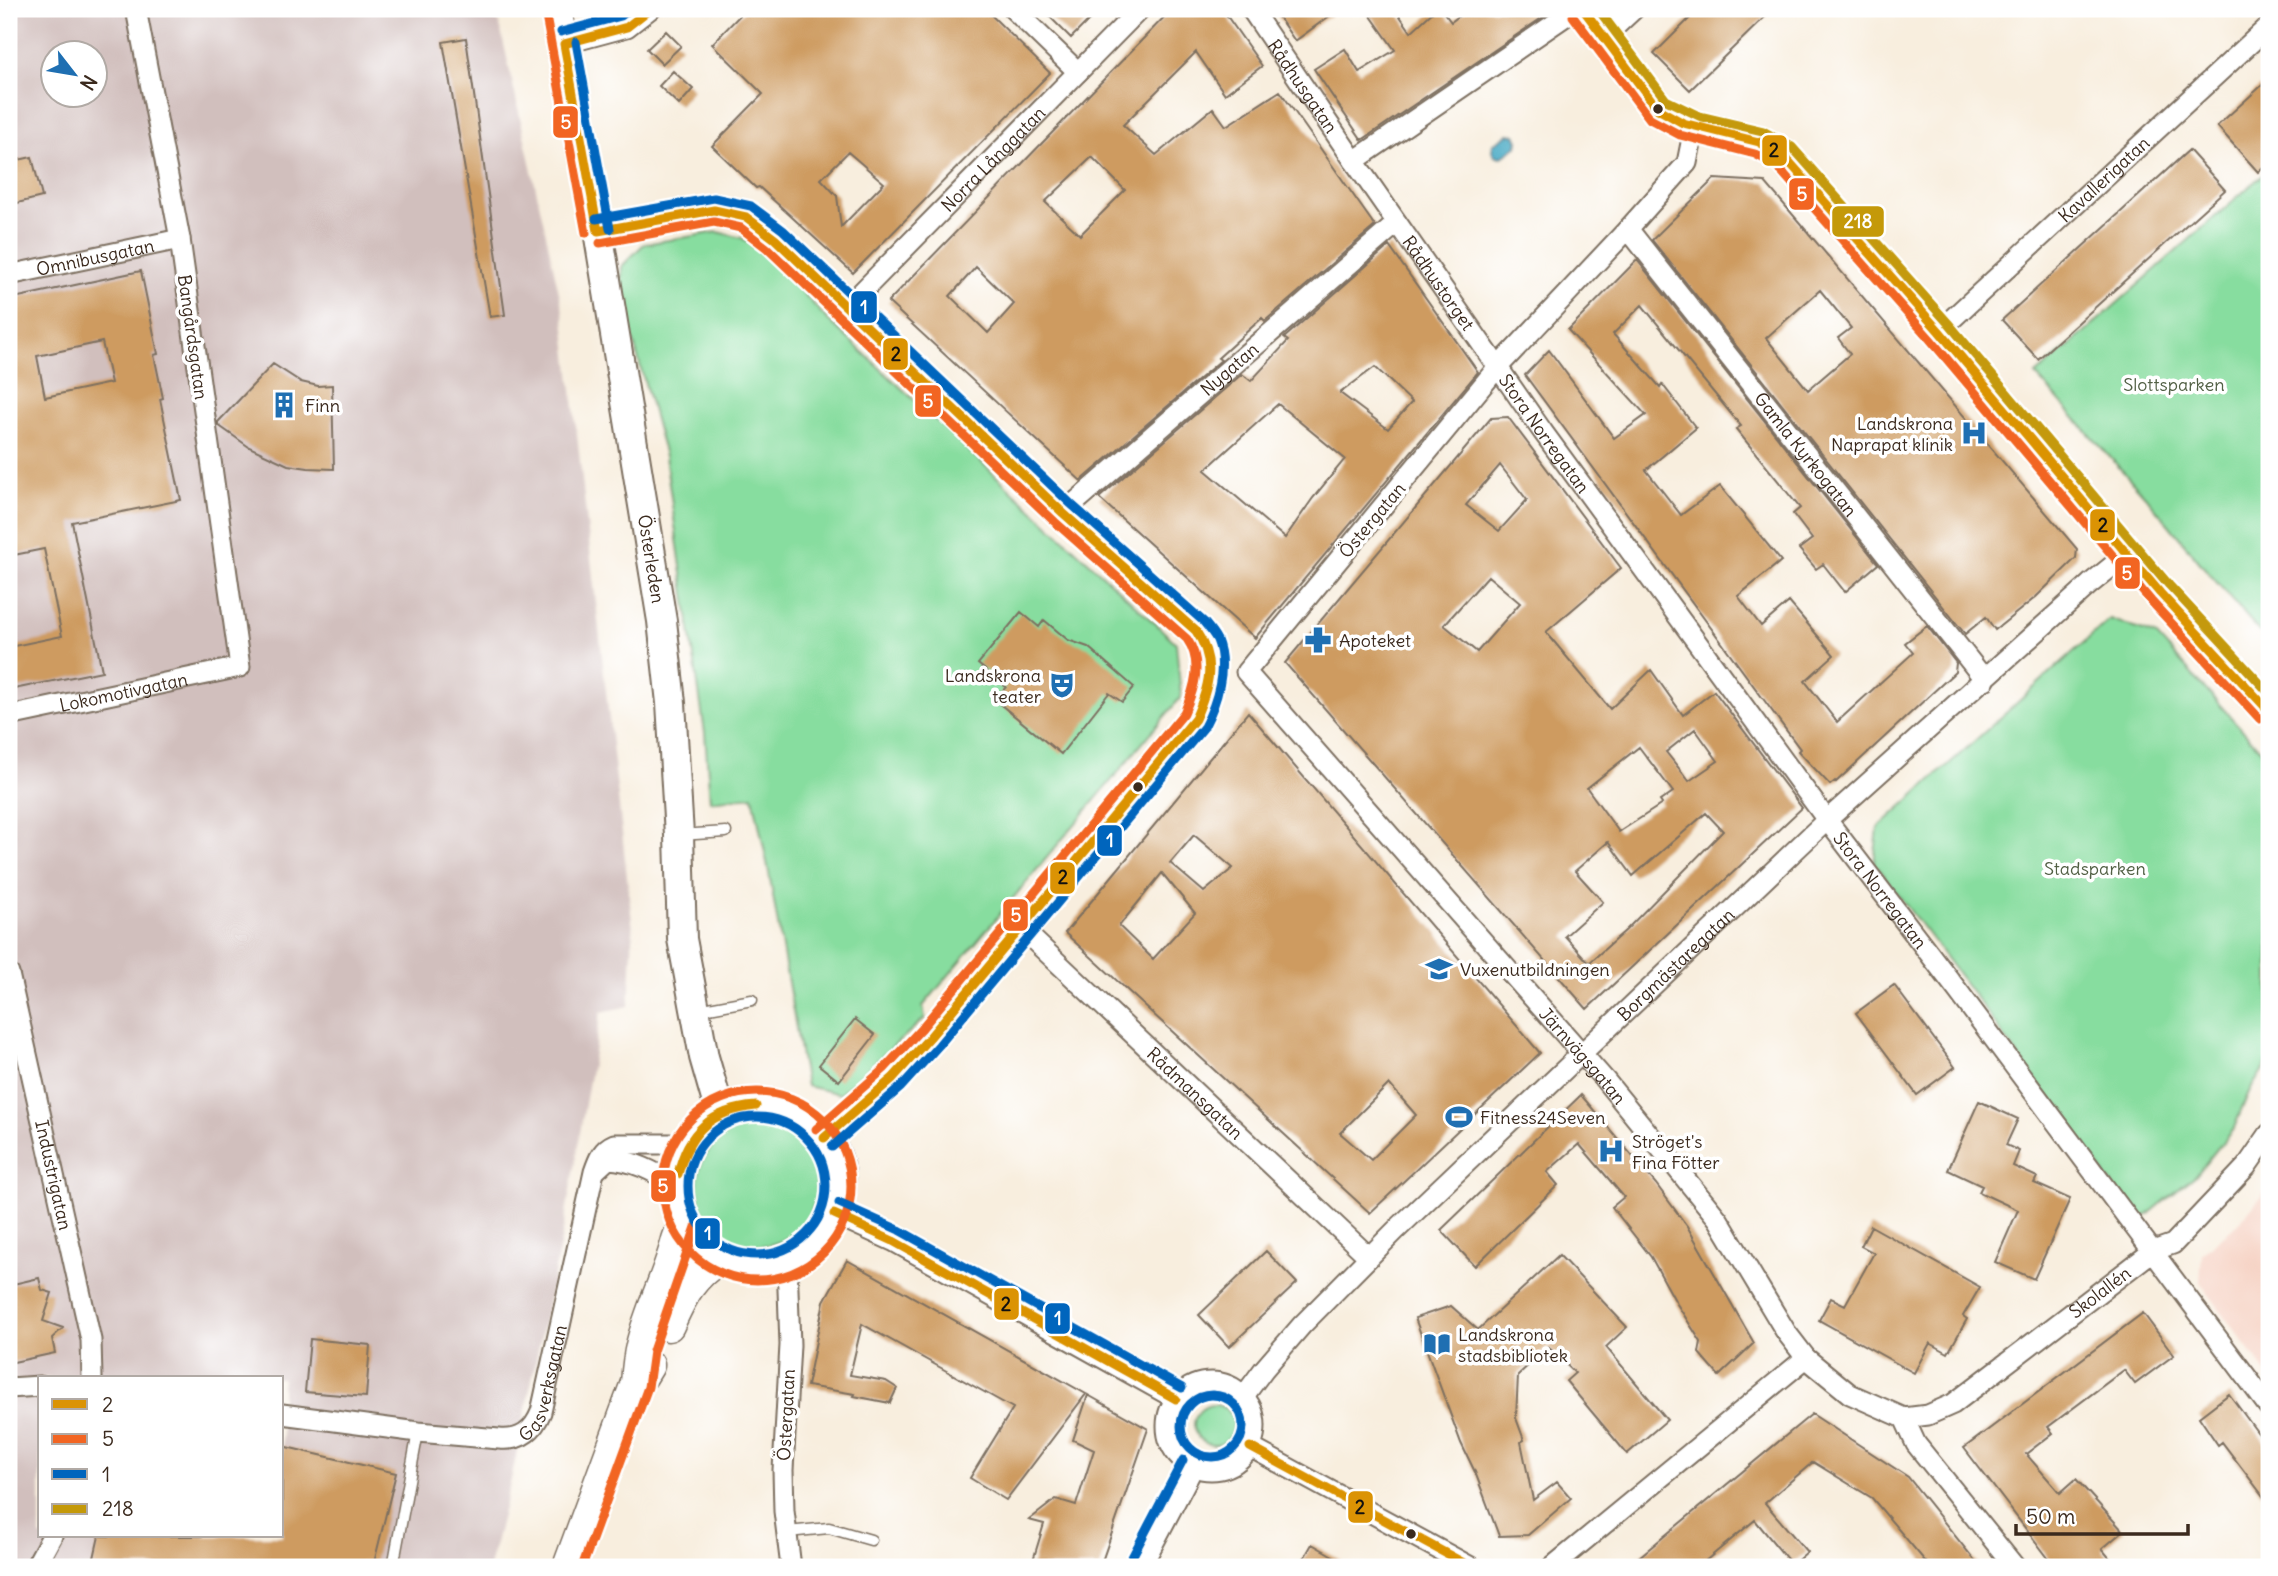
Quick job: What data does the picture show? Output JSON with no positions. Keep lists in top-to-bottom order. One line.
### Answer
{"streets":{"street":["Rådhusgatan","Norra Långgatan","Kavallerigatan","Omnibusgatan","Rådhustorget","Bangårdsgatan","Nygatan","Stora Norregatan","Gamla Kyrkogatan","Östergatan","Österleden","Lokomotivgatan","Borgmästaregatan","Järnvägsgatan","Rådmansgatan","Industrigatan","Skolallén","Gasverksgatan"]},"crossings":[["Rådhusgatan","Rådhustorget"],["Omnibusgatan","Bangårdsgatan"],["Rådhustorget","Nygatan"],["Rådhustorget","Stora Norregatan"],["Rådhustorget","Östergatan"],["Bangårdsgatan","Lokomotivgatan"],["Stora Norregatan","Östergatan"],["Stora Norregatan","Borgmästaregatan"],["Stora Norregatan","Skolallén"],["Gamla Kyrkogatan","Borgmästaregatan"],["Östergatan","Österleden"],["Östergatan","Järnvägsgatan"],["Östergatan","Gasverksgatan"],["Österleden","Gasverksgatan"],["Borgmästaregatan","Järnvägsgatan"],["Borgmästaregatan","Rådmansgatan"],["Järnvägsgatan","Skolallén"]],"parks":["Slottsparken","Stadsparken"],"places":{"building":["Finn"],"hospital":["Landskrona Naprapat klinik","Ströget's Fina Fötter"],"pharmacy":["Apoteket"],"theatre":["Landskrona teater"],"school or university":["Vuxenutbildningen"],"sports":["Fitness24Seven"],"library":["Landskrona stadsbibliotek"]},"lines":["transit line 2","transit line 1","transit line 218","transit line 5"],"legend":["2","5","1","218"],"scale_bar":"50 m","north":"bottom right"}
